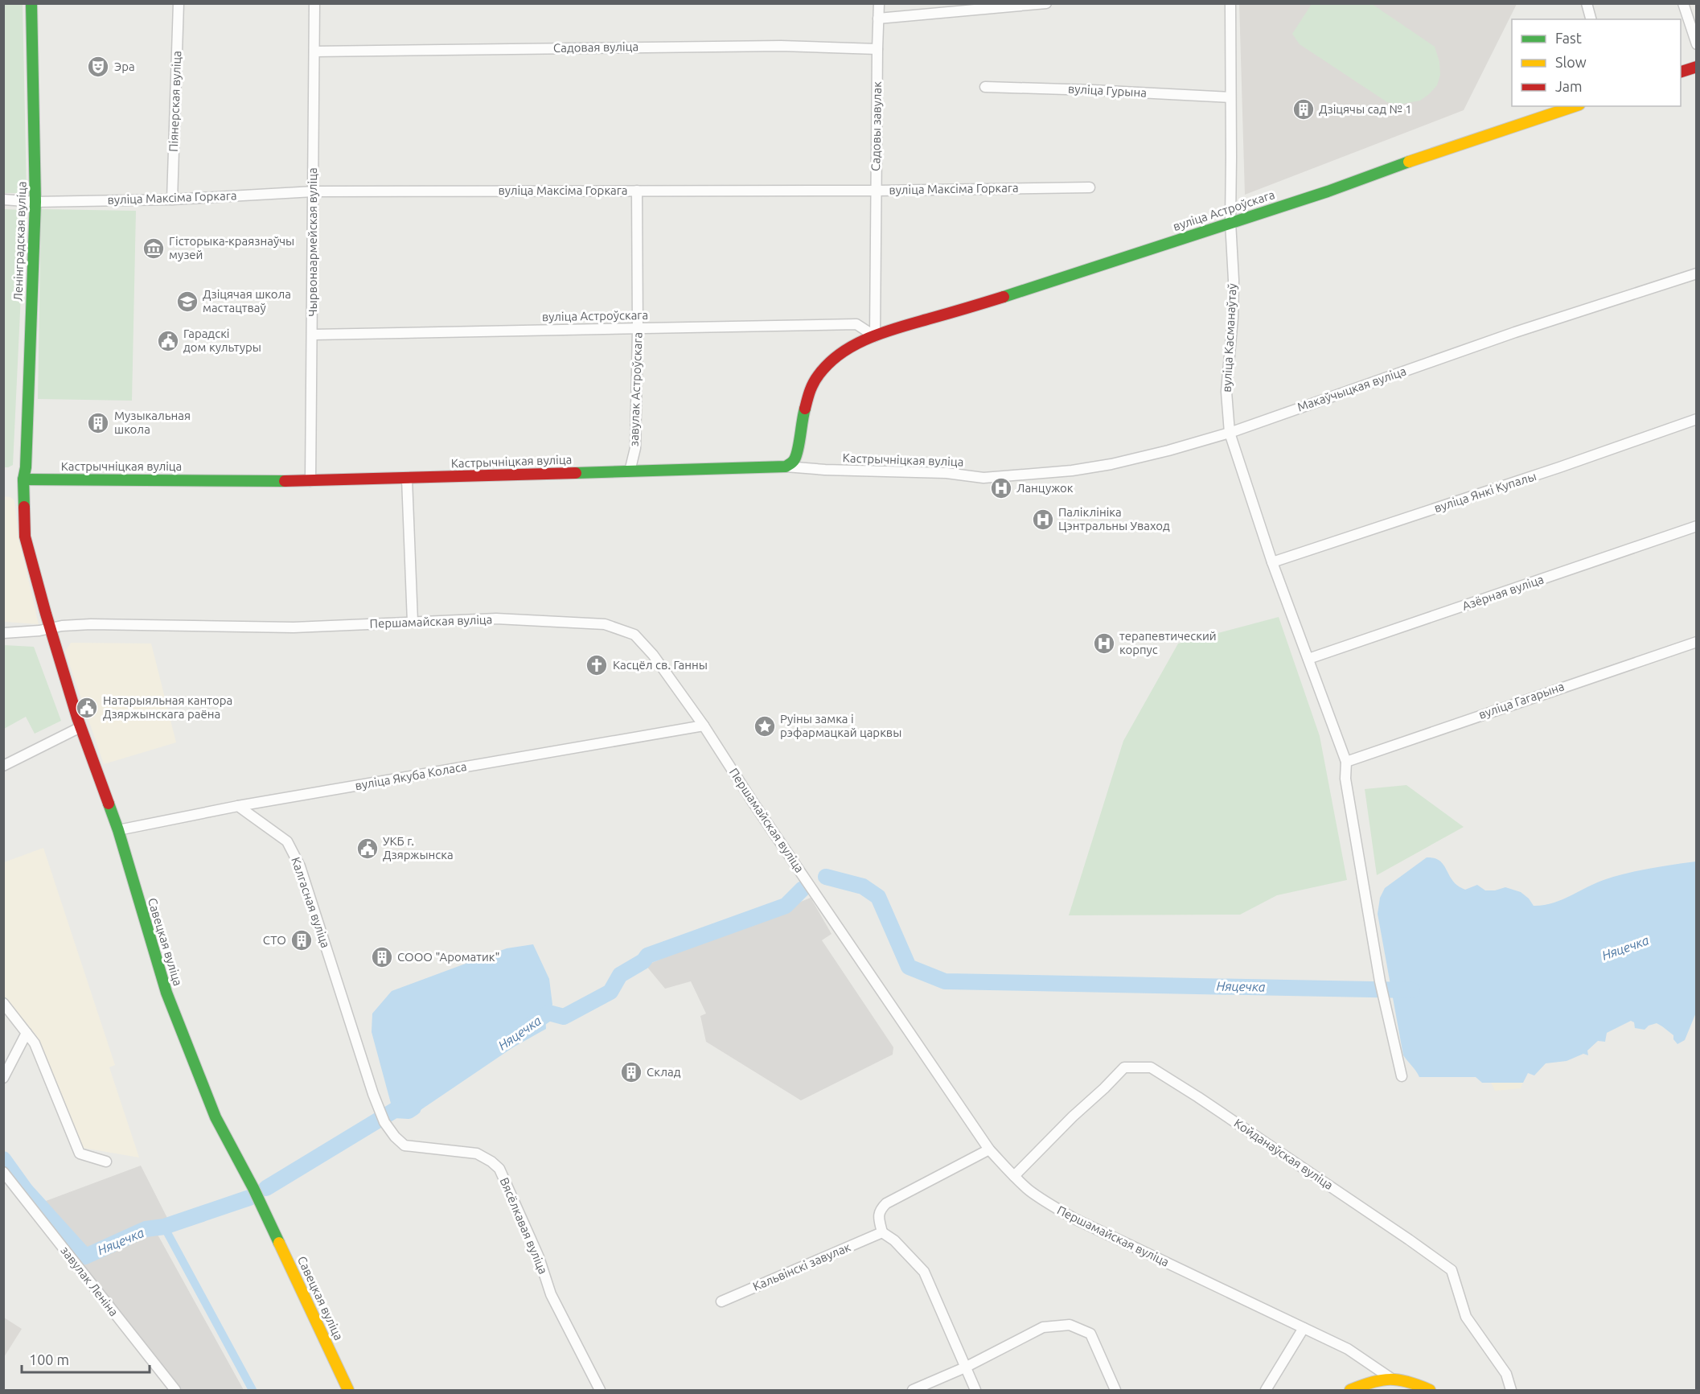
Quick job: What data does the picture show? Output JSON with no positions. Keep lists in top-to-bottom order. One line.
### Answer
{"streets":{"street":["Садовая вуліца","вуліца Гурына","Піянерская вуліца","Садовы завулак","вуліца Максіма Горкага","вуліца Астроўскага","Ленінградская вуліца","Чырвонаармейская вуліца","вуліца Касманаўтаў","завулак Астроўскага","Макаўчыцкая вуліца","Кастрычніцкая вуліца","вуліца Янкі Купалы","Азёрная вуліца","Першамайская вуліца","вуліца Гагарына","вуліца Якуба Коласа","Калгасная вуліца","Савецкая вуліца","Койданаўская вуліца","Вясёлкавая вуліца","Кальвінскі завулак","завулак Леніна"]},"crossings":[["Садовая вуліца","Садовы завулак"],["Садовая вуліца","Чырвонаармейская вуліца"],["вуліца Гурына","вуліца Касманаўтаў"],["Піянерская вуліца","вуліца Максіма Горкага"],["Садовы завулак","вуліца Максіма Горкага"],["Садовы завулак","вуліца Астроўскага"],["вуліца Максіма Горкага","Ленінградская вуліца"],["вуліца Максіма Горкага","Чырвонаармейская вуліца"],["вуліца Максіма Горкага","завулак Астроўскага"],["вуліца Астроўскага","Чырвонаармейская вуліца"],["вуліца Астроўскага","вуліца Касманаўтаў"],["вуліца Астроўскага","завулак Астроўскага"],["вуліца Астроўскага","Кастрычніцкая вуліца"],["Ленінградская вуліца","Кастрычніцкая вуліца"],["Ленінградская вуліца","Савецкая вуліца"],["Чырвонаармейская вуліца","Кастрычніцкая вуліца"],["вуліца Касманаўтаў","Макаўчыцкая вуліца"],["вуліца Касманаўтаў","вуліца Янкі Купалы"],["вуліца Касманаўтаў","Азёрная вуліца"],["вуліца Касманаўтаў","вуліца Гагарына"],["завулак Астроўскага","Кастрычніцкая вуліца"],["Макаўчыцкая вуліца","Кастрычніцкая вуліца"],["Кастрычніцкая вуліца","Савецкая вуліца"],["Першамайская вуліца","вуліца Якуба Коласа"],["Першамайская вуліца","Савецкая вуліца"],["Першамайская вуліца","Койданаўская вуліца"],["вуліца Якуба Коласа","Калгасная вуліца"],["вуліца Якуба Коласа","Савецкая вуліца"],["Калгасная вуліца","Вясёлкавая вуліца"]],"water":["Няцечка"],"places":{"theatre":["Эра"],"building":["Дзіцячы сад № 1","Музыкальная школа","СТО","СООО \"Ароматик\"","Склад"],"museum":["Гісторыка-краязнаўчы музей"],"school or university":["Дзіцячая школа мастацтваў"],"public building":["Гарадскі дом культуры","Натарыяльная кантора Дзяржынскага раёна","УКБ г. Дзяржынска"],"hospital":["Ланцужок","Паліклініка Цэнтральны Уваход","терапевтический корпус"],"church":["Касцёл св. Ганны"],"place":["Руіны замка і рэфармацкай царквы"]},"legend":["Fast","Slow","Jam"],"scale_bar":"100 m"}
